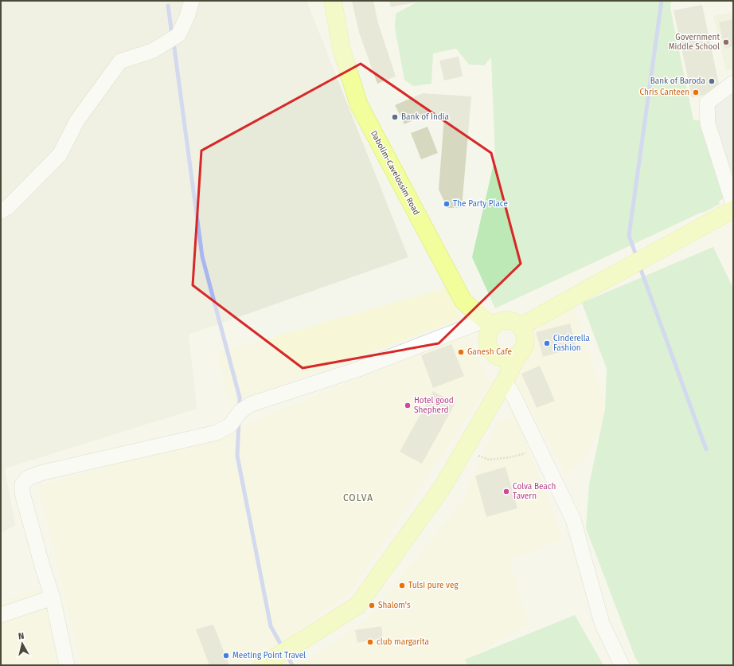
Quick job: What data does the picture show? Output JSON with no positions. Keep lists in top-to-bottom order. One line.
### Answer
{"streets":{"main road":["Dabolim-Cavelossim Road"]},"districts":["COLVA"],"places":["Government Middle School","Bank of Baroda","Chris Canteen","Bank of India","The Party Place","Cinderella Fashion","Ganesh Cafe","Hotel good Shepherd","Colva Beach Tavern","Tulsi pure veg","Shalom's","club margarita","Meeting Point Travel"],"north":"top"}
